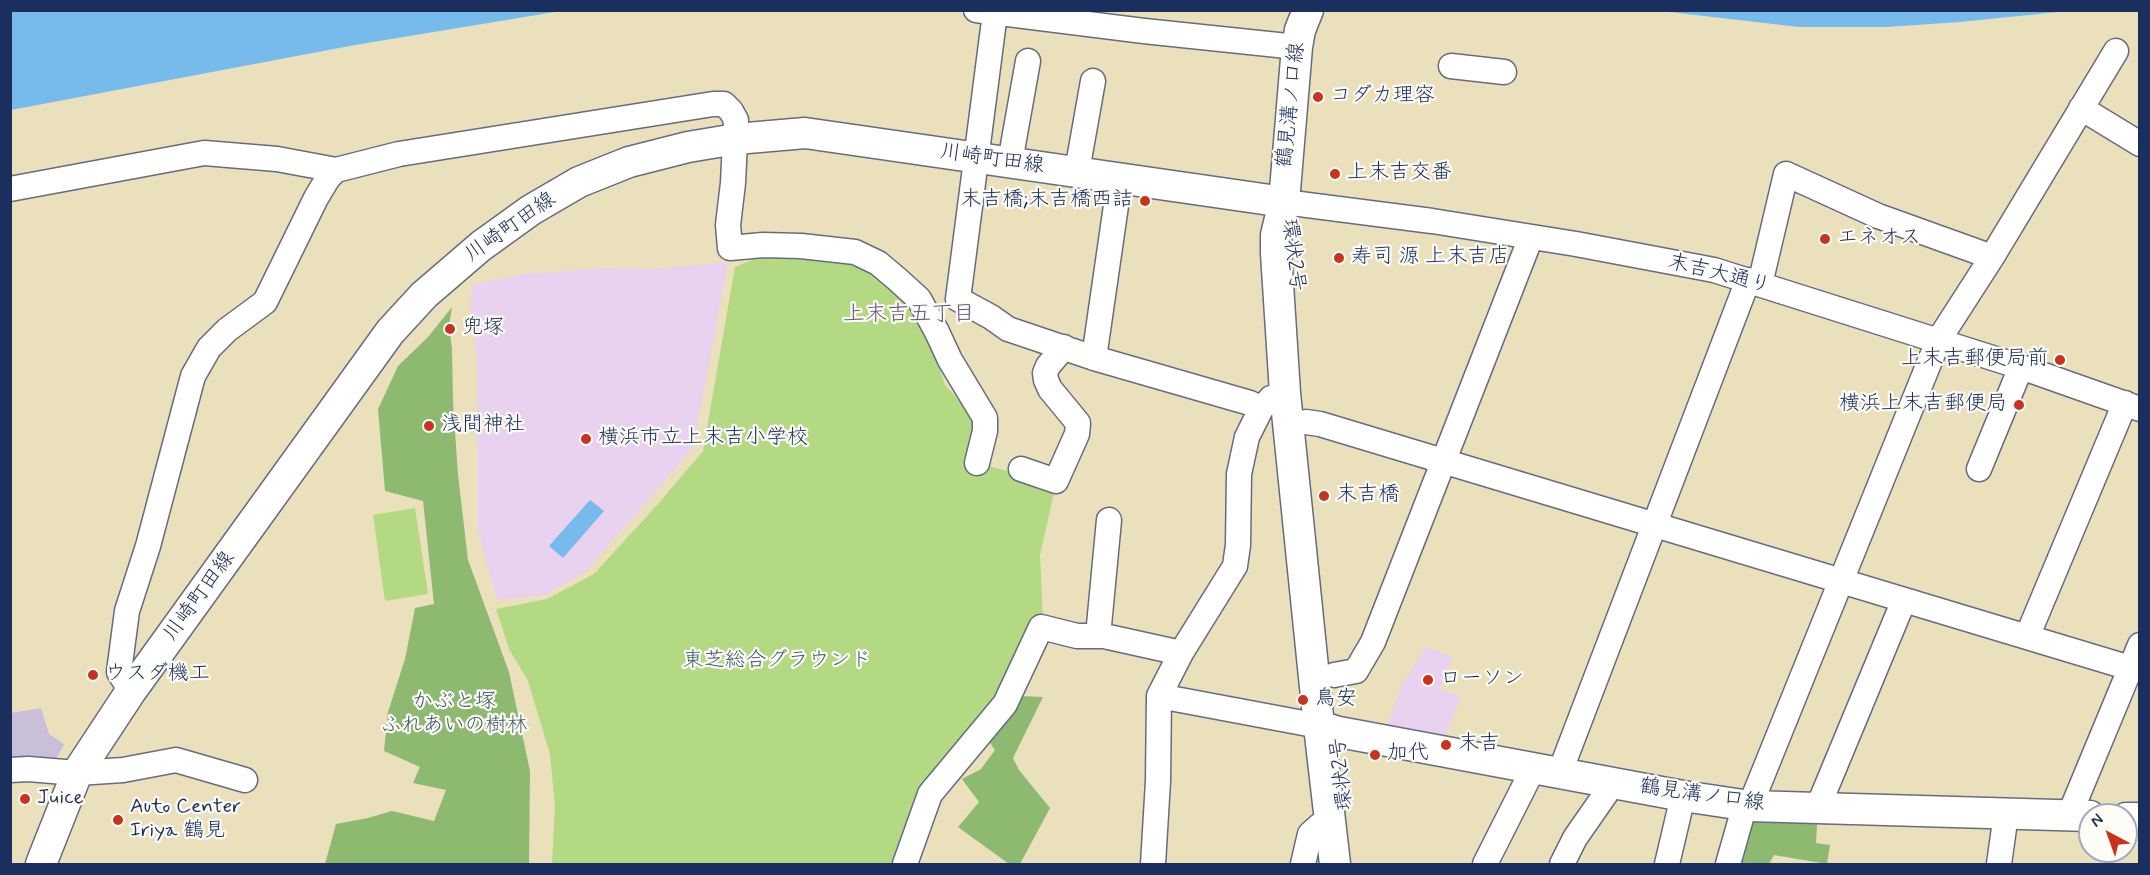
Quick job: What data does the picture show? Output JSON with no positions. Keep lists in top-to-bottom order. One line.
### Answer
{"streets":{"main road":["鶴見溝ノ口線","川崎町田線","環状2号"],"street":["末吉大通り"]},"crossings":[["鶴見溝ノ口線","川崎町田線"],["鶴見溝ノ口線","環状2号"],["鶴見溝ノ口線","末吉大通り"],["川崎町田線","環状2号"],["川崎町田線","末吉大通り"],["環状2号","末吉大通り"]],"districts":["上末吉五丁目"],"parks":["東芝総合グラウンド","かぶと塚 ふれあいの樹林"],"places":["コダカ理容","上末吉交番","末吉橋;末吉橋西詰","エネオス","寿司 源 上末吉店","兜塚","上末吉郵便局前","横浜上末吉郵便局","浅間神社","横浜市立上末吉小学校","末吉橋","ウスダ機工","ローソン","鳥安","末吉","加代","Juice","Auto Center Iriya 鶴見"],"north":"top left"}
